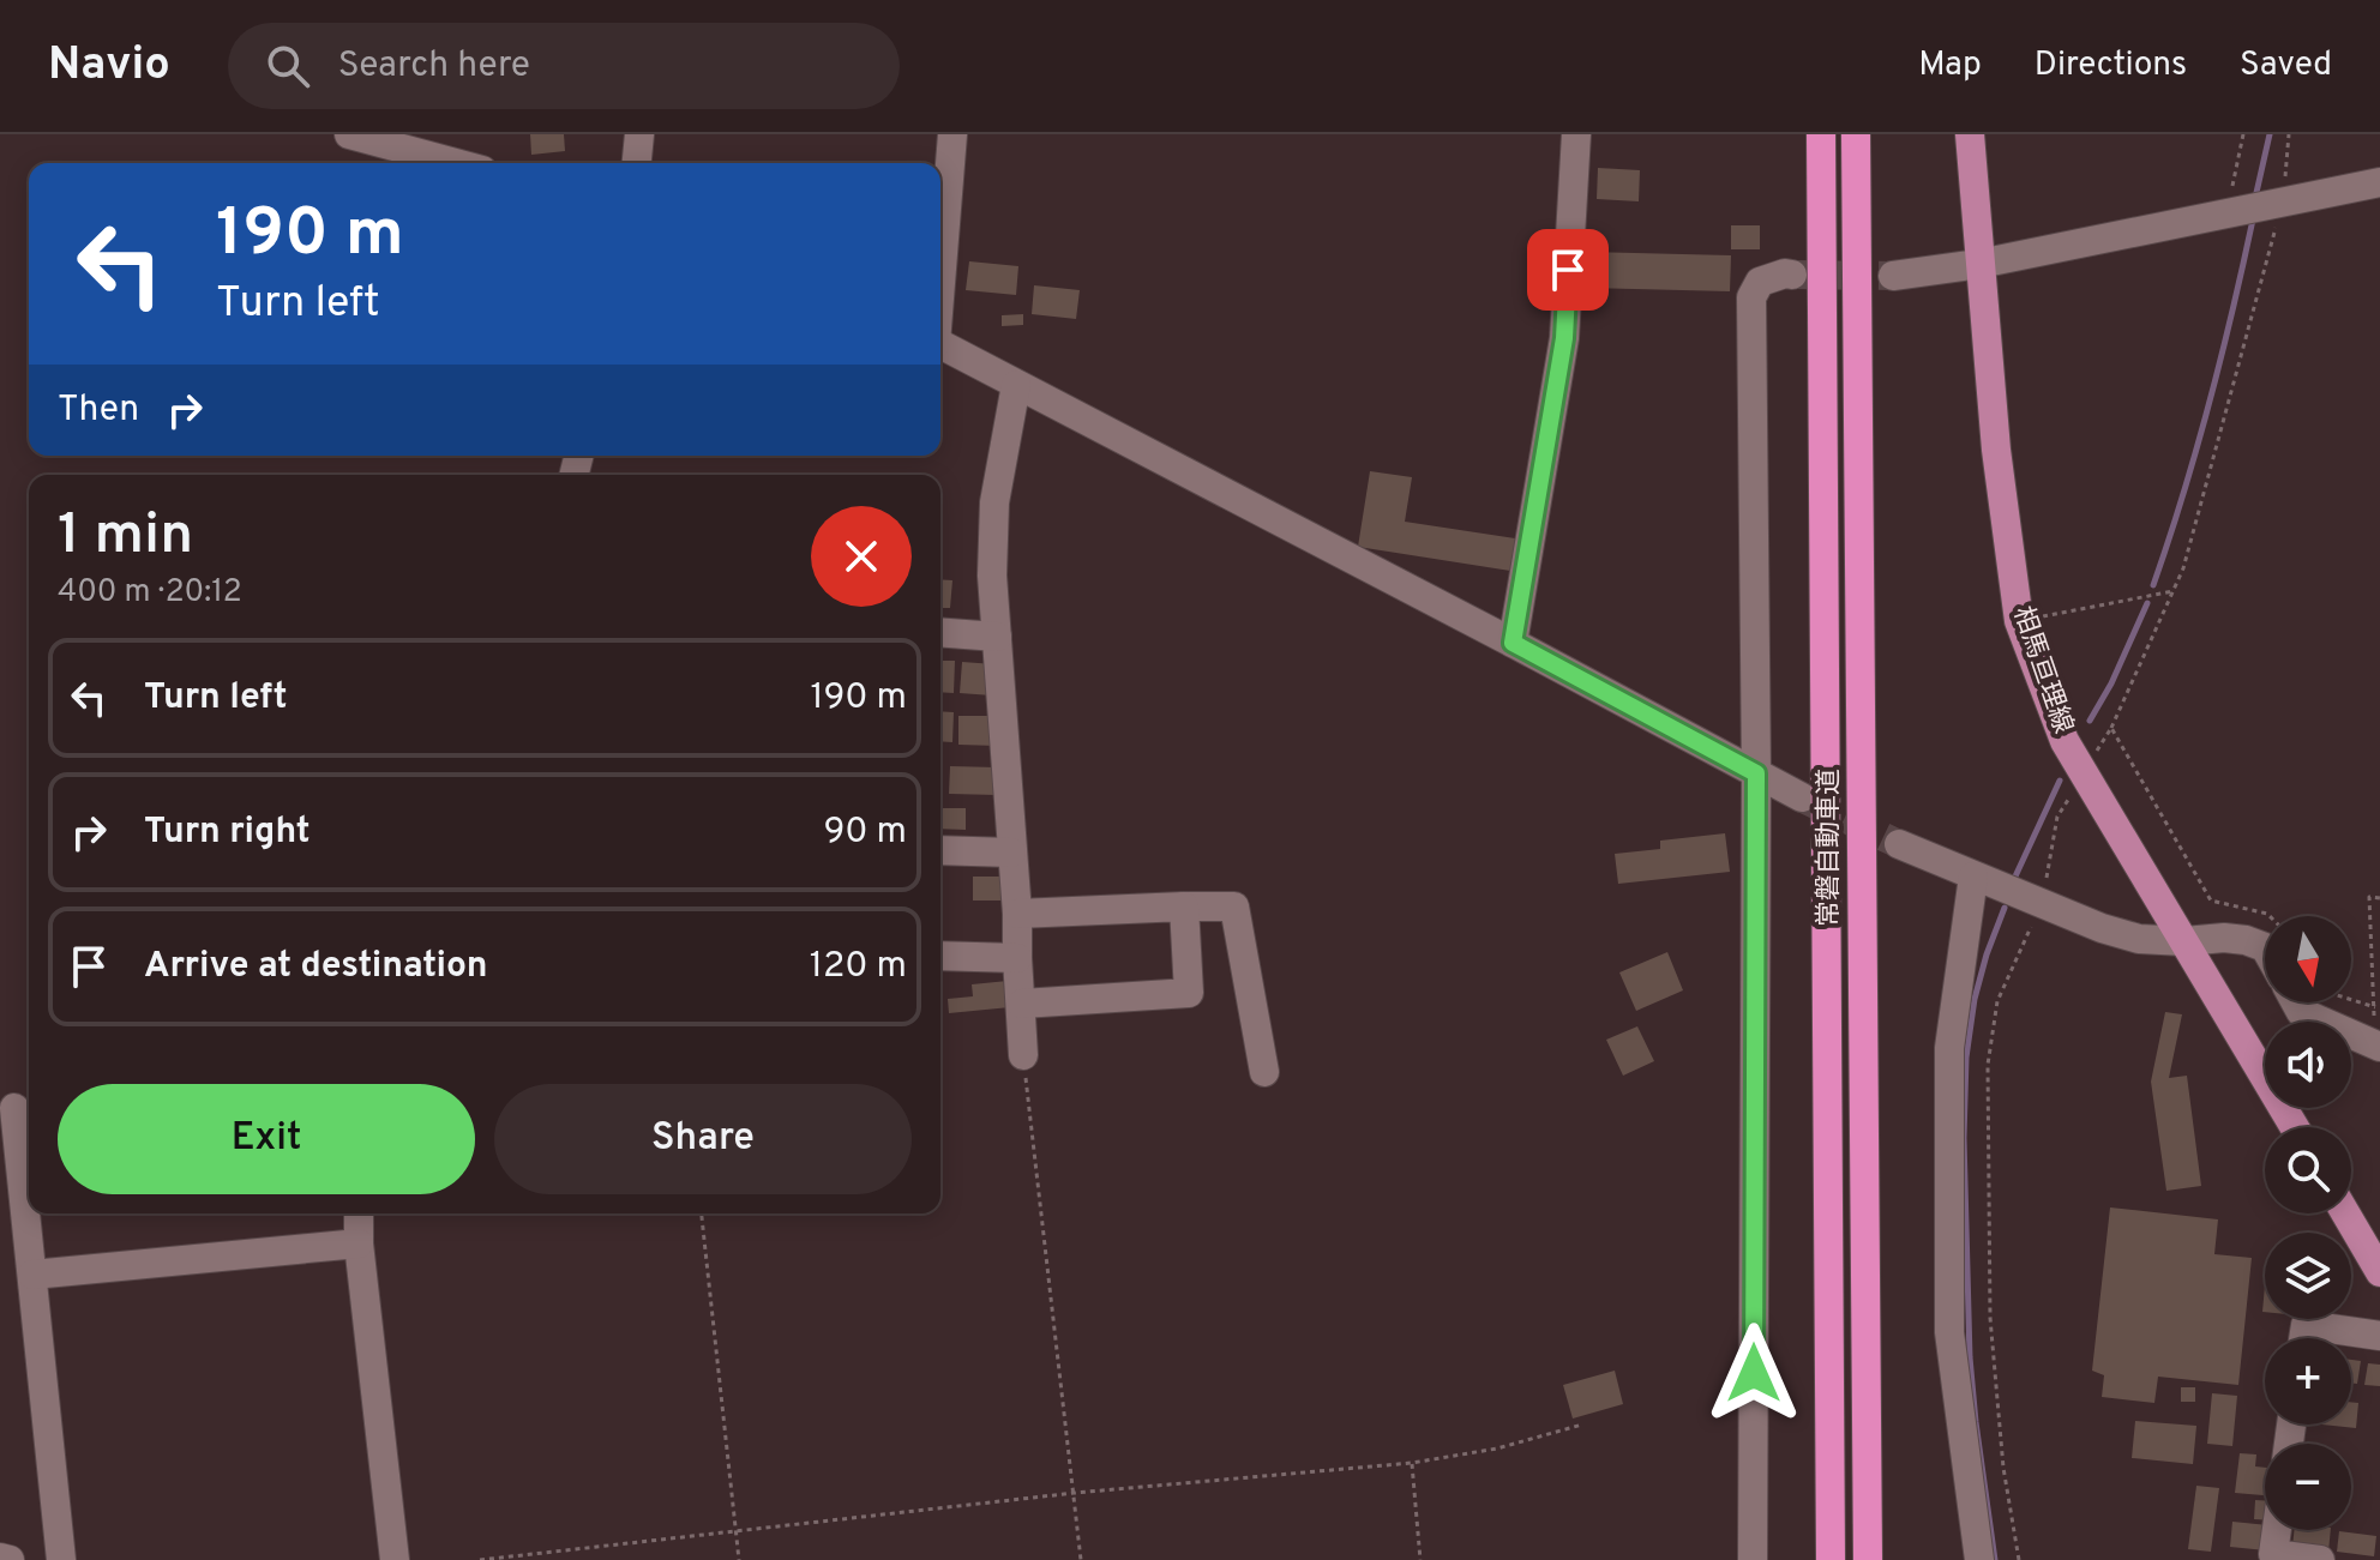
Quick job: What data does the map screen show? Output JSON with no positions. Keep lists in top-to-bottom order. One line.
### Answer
{"streets":{"highway":["常磐自動車道"],"main road":["相馬亘理線"]},"north":"bottom","page":{"header":"Navio","search":"Search here","nav":["Map","Directions","Saved"],"turn":["190 m","Turn left"],"then":"Then","heading":["1 min","400 m · 20:12"],"list":[{"name":"Turn left","value":"190 m"},{"name":"Turn right","value":"90 m"},{"name":"Arrive at destination","value":"120 m"}],"map_buttons":["+","−"],"buttons":["Exit","Share"]}}
